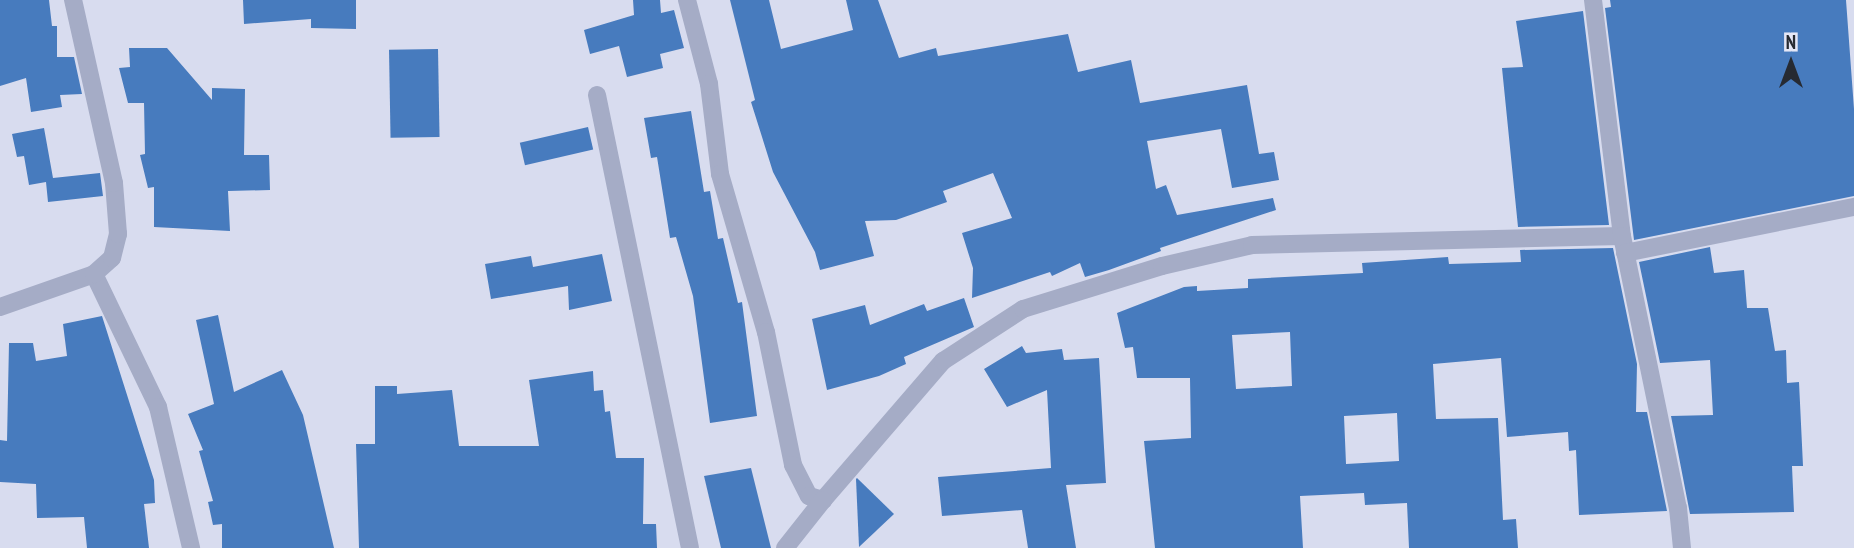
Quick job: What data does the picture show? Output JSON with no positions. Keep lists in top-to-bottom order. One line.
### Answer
{"north":"top"}
